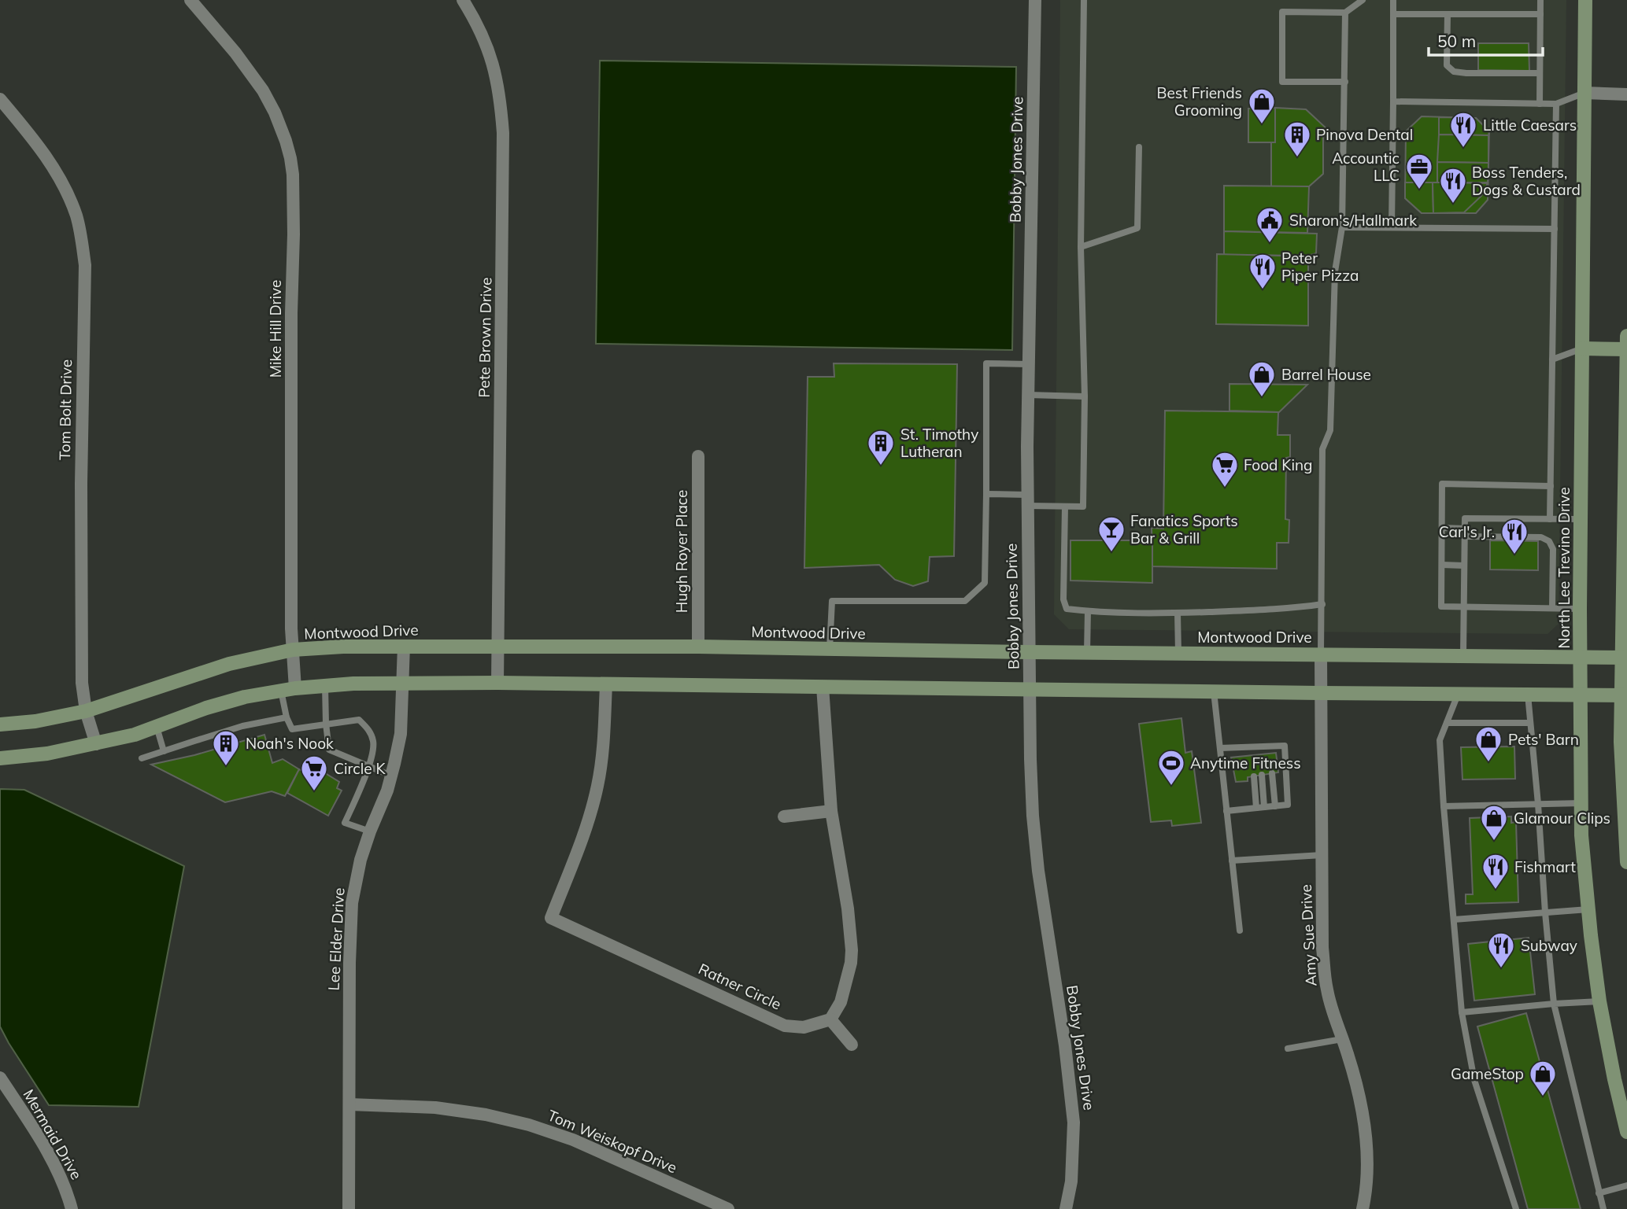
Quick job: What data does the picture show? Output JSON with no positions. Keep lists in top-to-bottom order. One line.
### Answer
{"streets":{"main road":["North Lee Trevino Drive","Montwood Drive"],"street":["Bobby Jones Drive","Mike Hill Drive","Pete Brown Drive","Tom Bolt Drive","Hugh Royer Place","Amy Sue Drive","Lee Elder Drive","Ratner Circle","Mermaid Drive","Tom Weiskopf Drive"]},"crossings":[["Bobby Jones Drive","Montwood Drive"],["Mike Hill Drive","Montwood Drive"],["Pete Brown Drive","Montwood Drive"],["Tom Bolt Drive","Montwood Drive"],["Hugh Royer Place","Montwood Drive"],["North Lee Trevino Drive","Montwood Drive"],["Montwood Drive","Amy Sue Drive"],["Montwood Drive","Lee Elder Drive"],["Lee Elder Drive","Tom Weiskopf Drive"]],"places":{"shop":["Best Friends Grooming","Barrel House","Pets' Barn","Glamour Clips","GameStop"],"restaurant":["Little Caesars","Boss Tenders, Dogs & Custard","Peter Piper Pizza","Carl's Jr.","Fishmart","Subway"],"building":["Pinova Dental","St. Timothy Lutheran","Noah's Nook"],"office":["Accountic LLC"],"public building":["Sharon's/Hallmark"],"supermarket":["Food King","Circle K"],"bar":["Fanatics Sports Bar & Grill"],"sports":["Anytime Fitness"]},"scale_bar":"50 m"}
